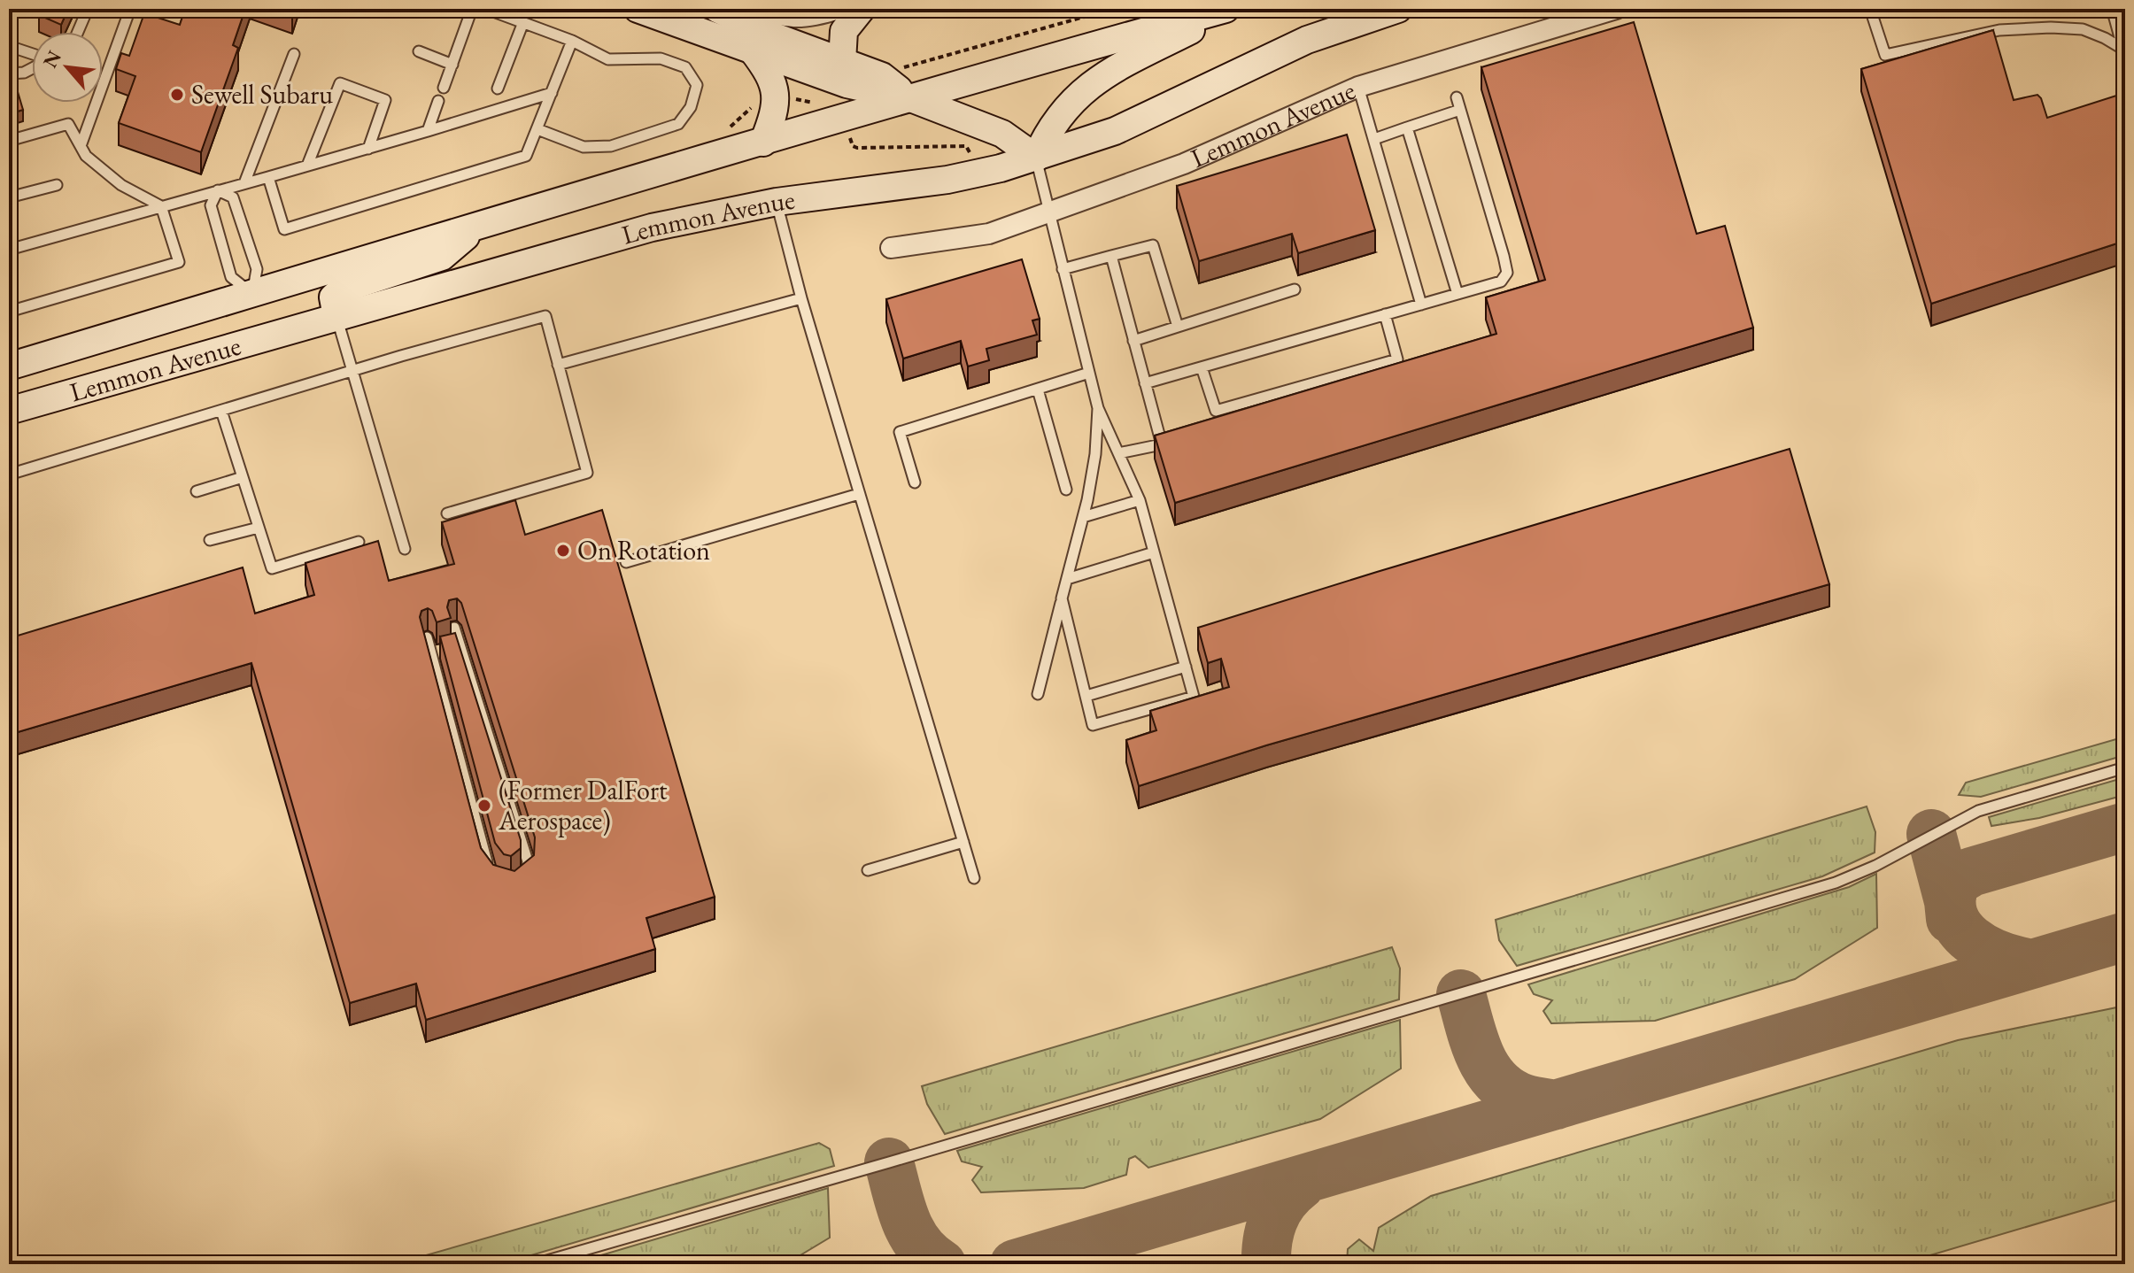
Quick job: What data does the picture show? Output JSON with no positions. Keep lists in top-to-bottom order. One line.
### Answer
{"streets":{"main road":["Lemmon Avenue"]},"places":["Sewell Subaru","On Rotation","(Former DalFort Aerospace)"],"north":"top left"}
